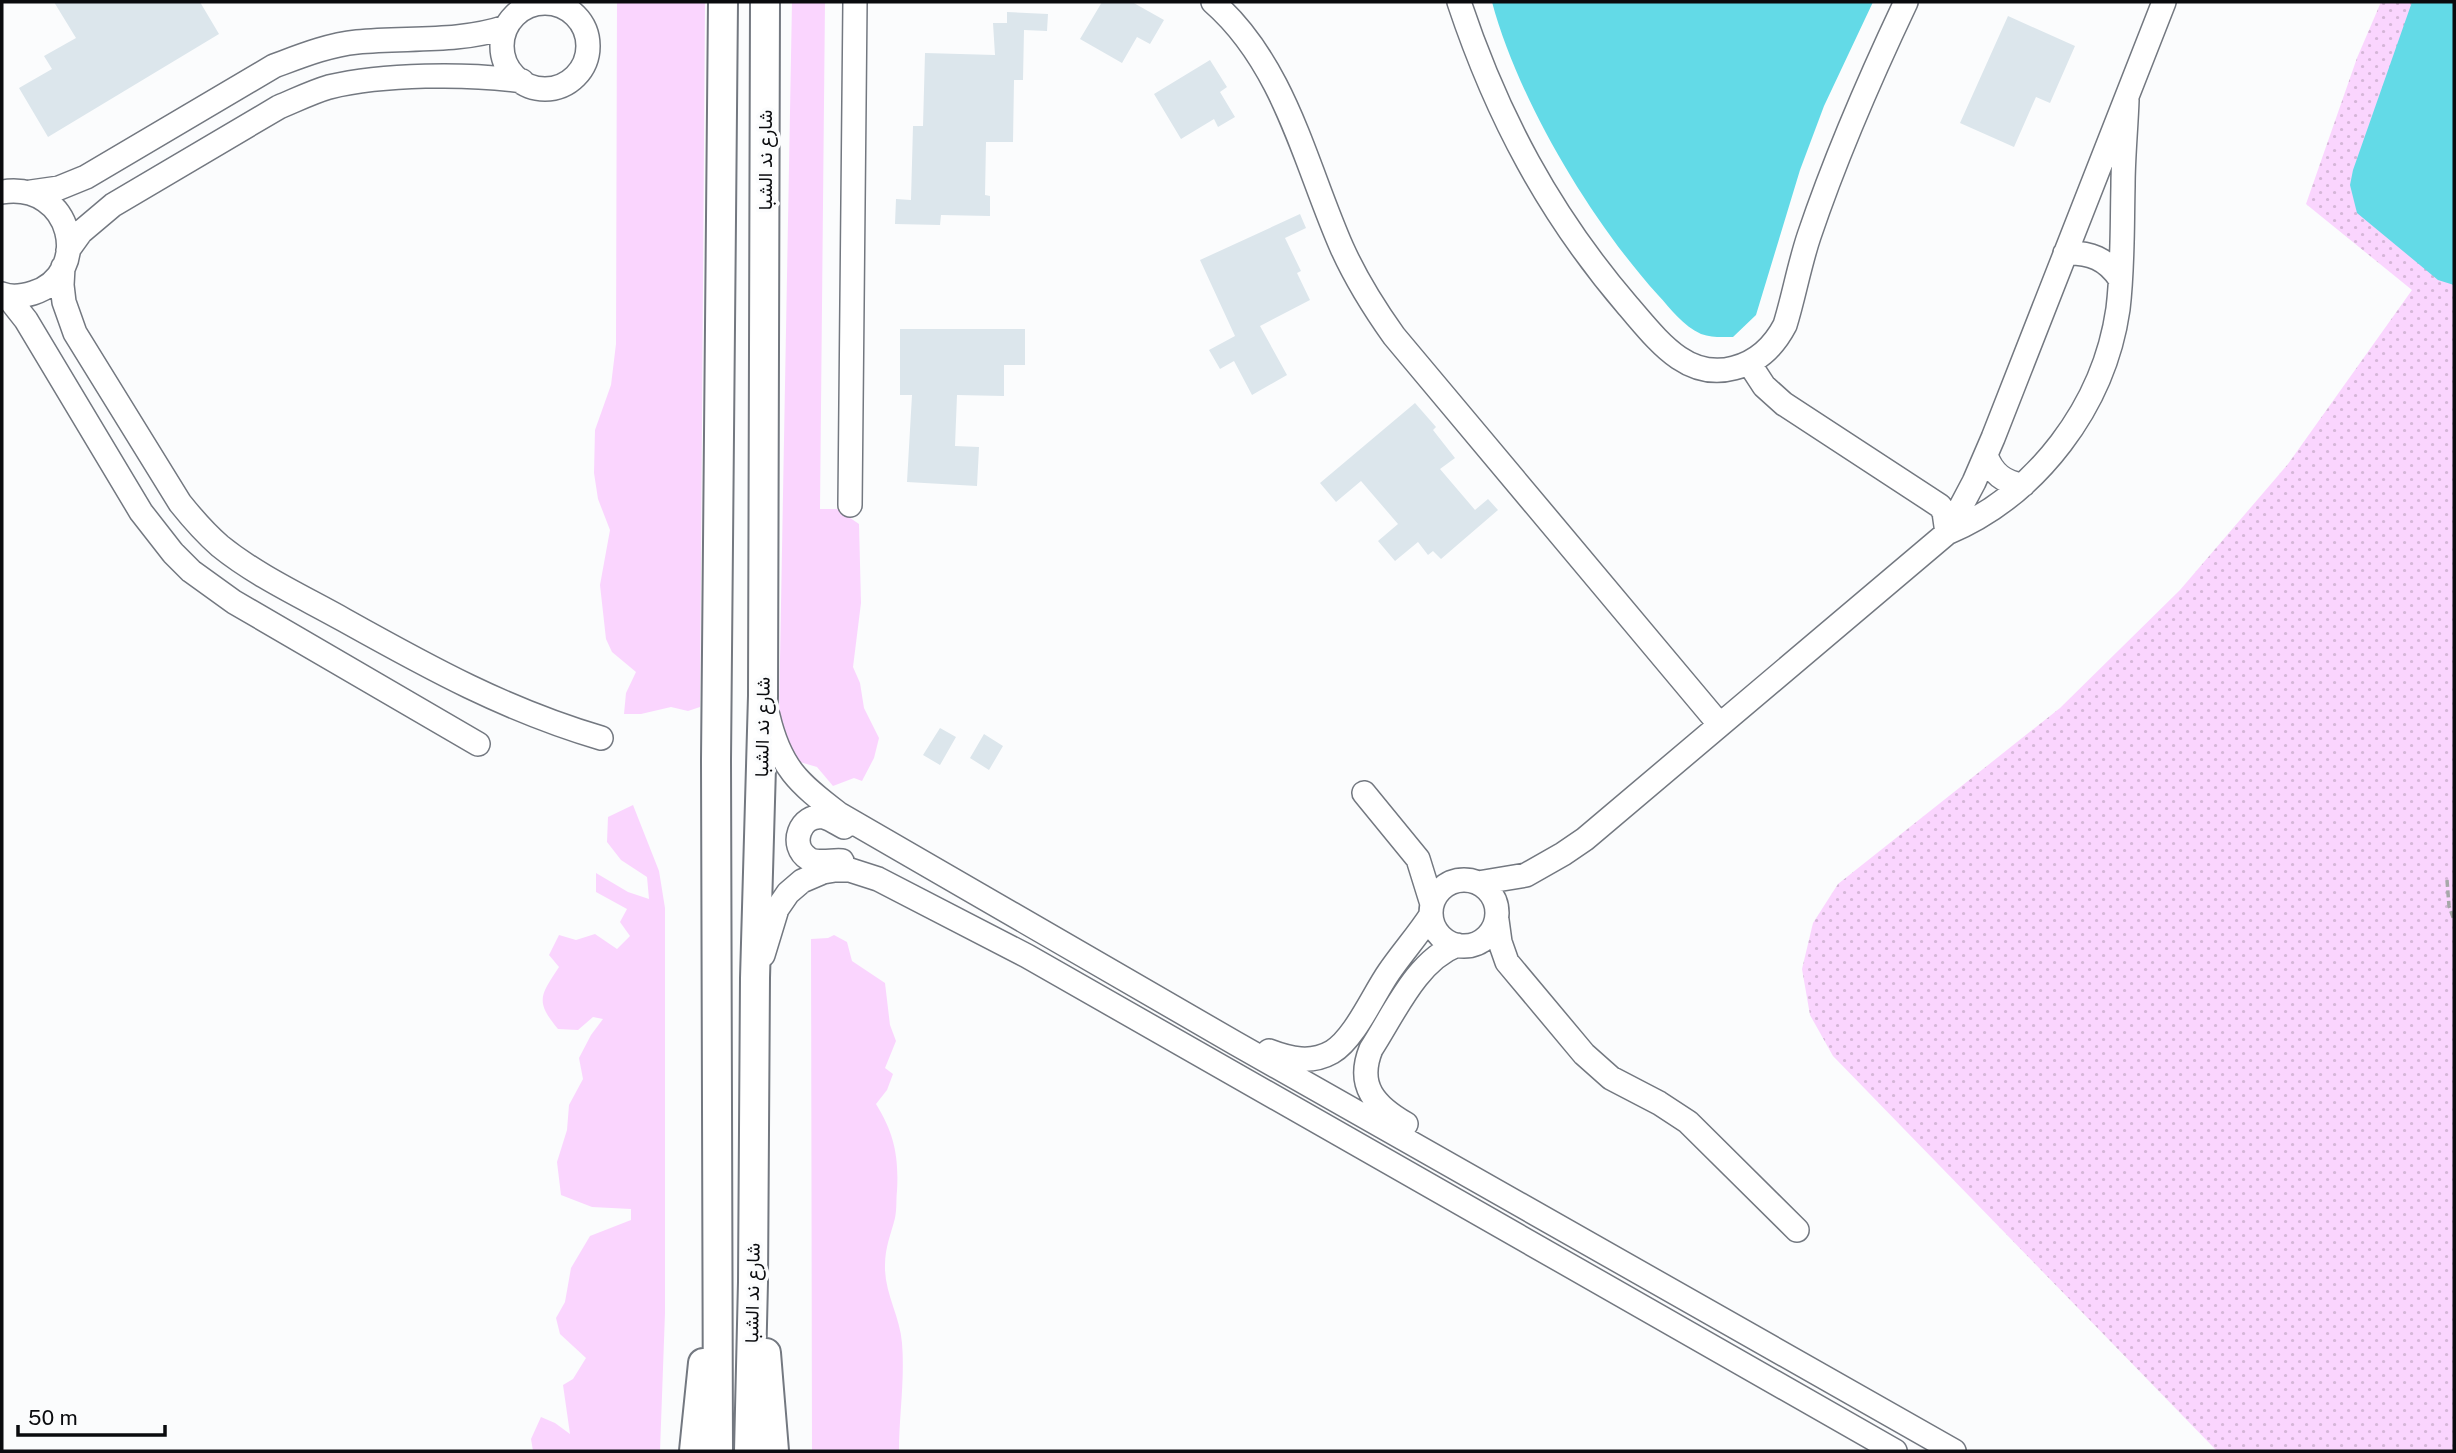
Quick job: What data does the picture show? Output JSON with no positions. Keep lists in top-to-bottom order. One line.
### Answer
{"streets":{"main road":["شارع ند الشبا"]},"scale_bar":"50 m"}
